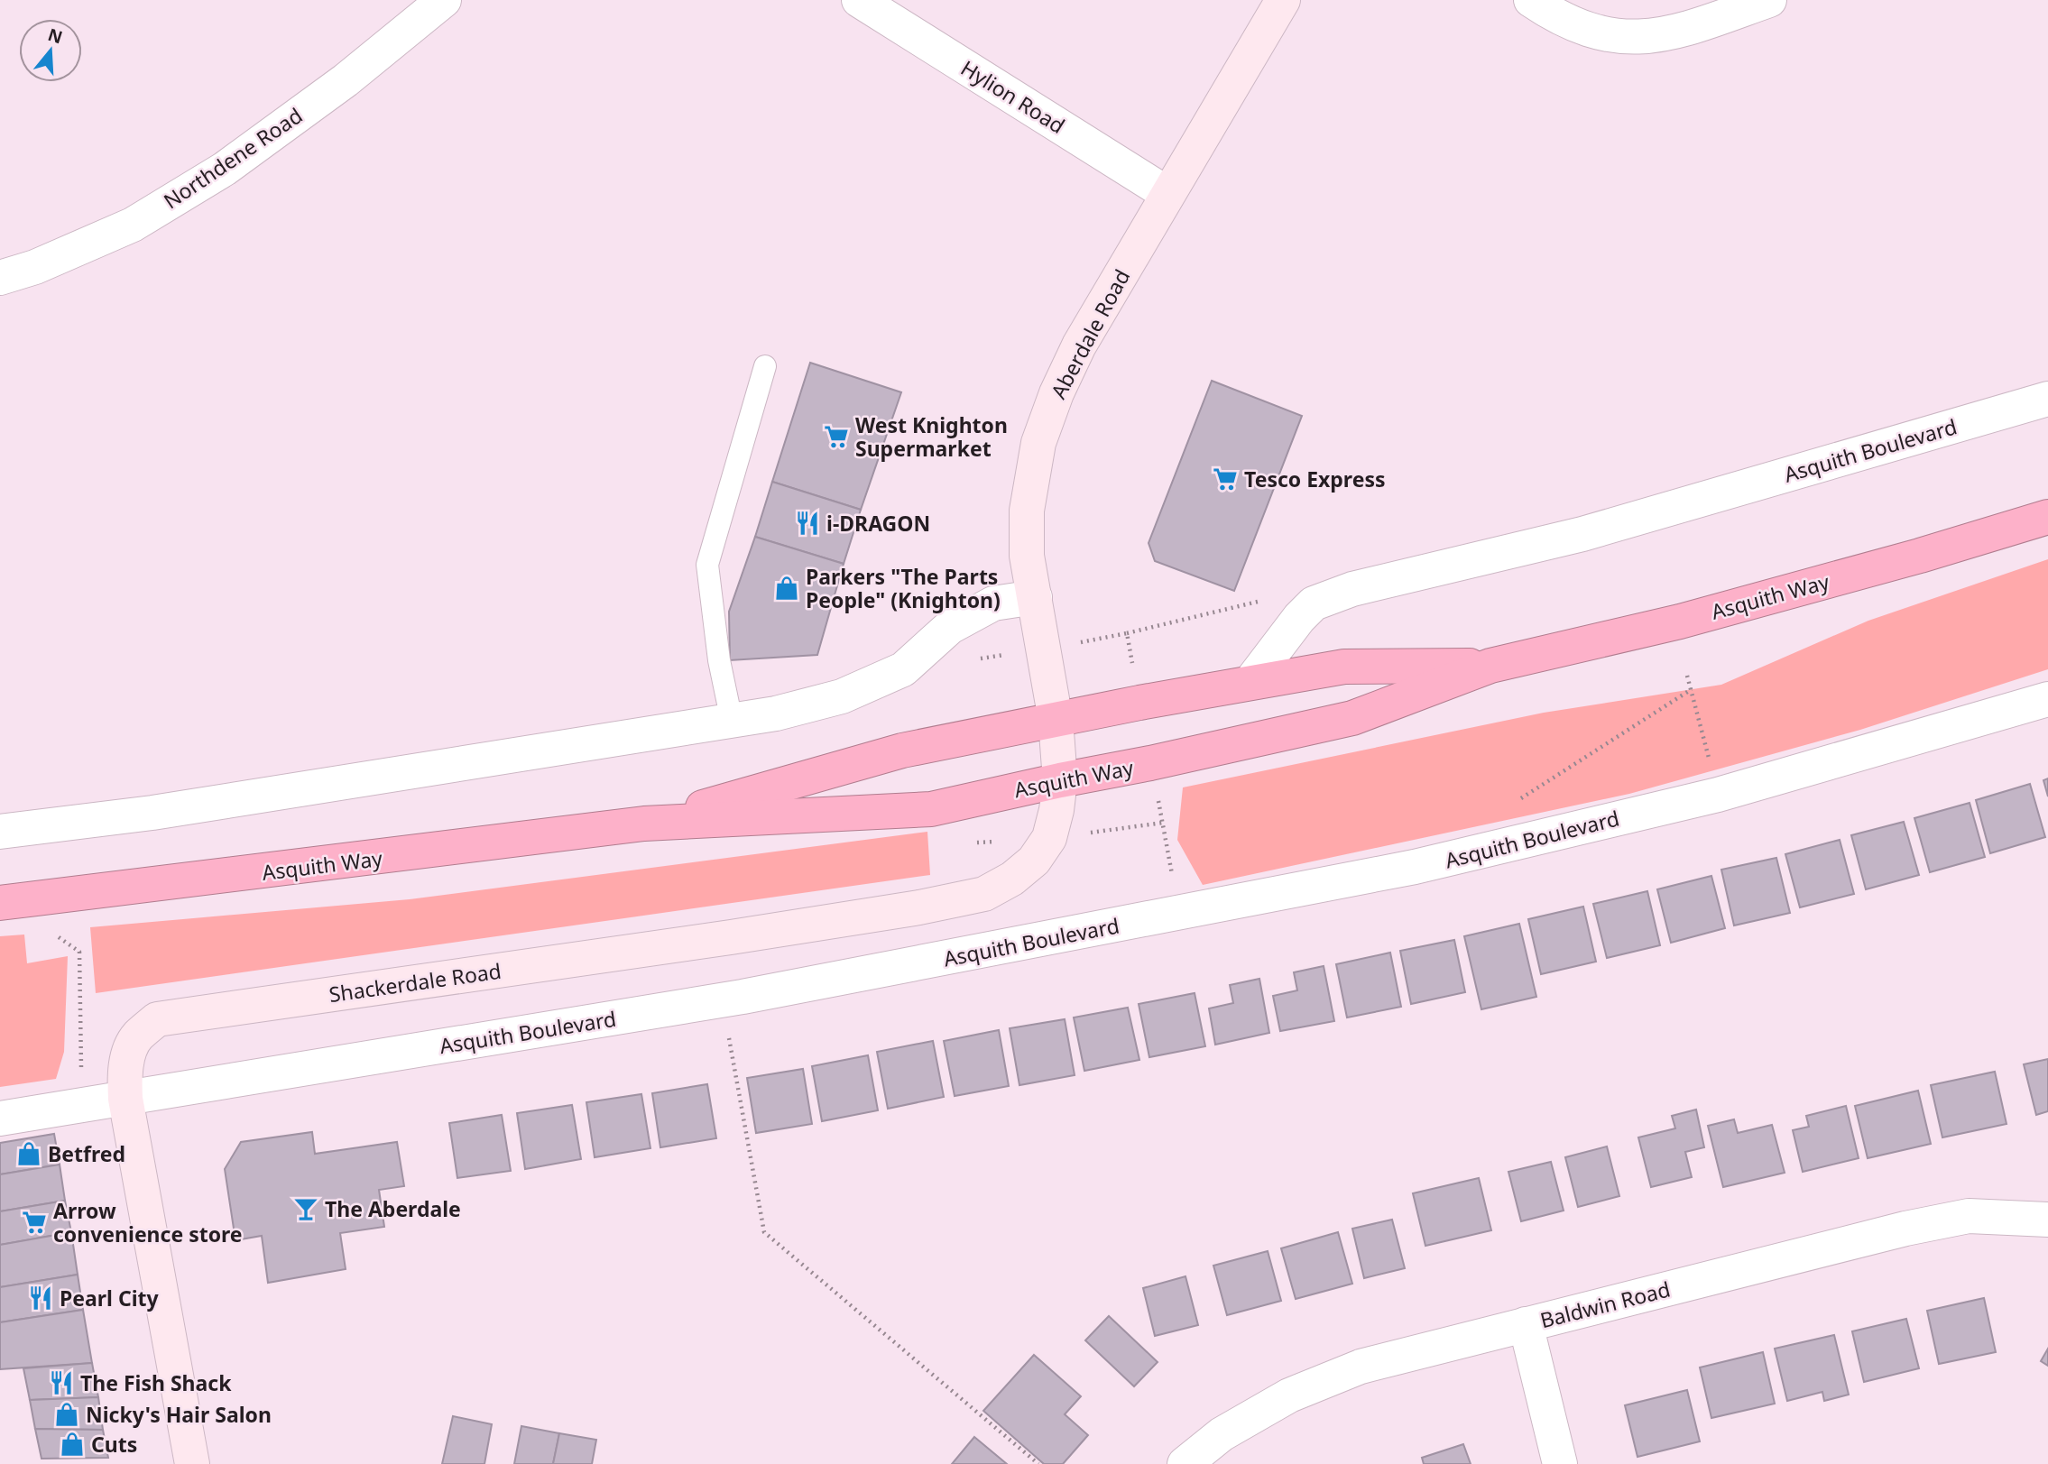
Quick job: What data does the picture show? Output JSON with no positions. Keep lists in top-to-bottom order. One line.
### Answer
{"streets":{"highway":["Asquith Way"],"street":["Hylion Road","Northdene Road","Aberdale Road","Asquith Boulevard","Shackerdale Road","Baldwin Road"]},"crossings":[["Hylion Road","Aberdale Road"],["Aberdale Road","Asquith Way"],["Aberdale Road","Shackerdale Road"],["Asquith Boulevard","Asquith Way"],["Asquith Boulevard","Shackerdale Road"],["Asquith Way","Shackerdale Road"]],"places":{"supermarket":["West Knighton Supermarket","Tesco Express","Arrow convenience store"],"restaurant":["i-DRAGON","Pearl City","The Fish Shack"],"shop":["Parkers \"The Parts People\" (Knighton)","Betfred","Nicky's Hair Salon","Cuts"],"bar":["The Aberdale"]},"north":"top"}
